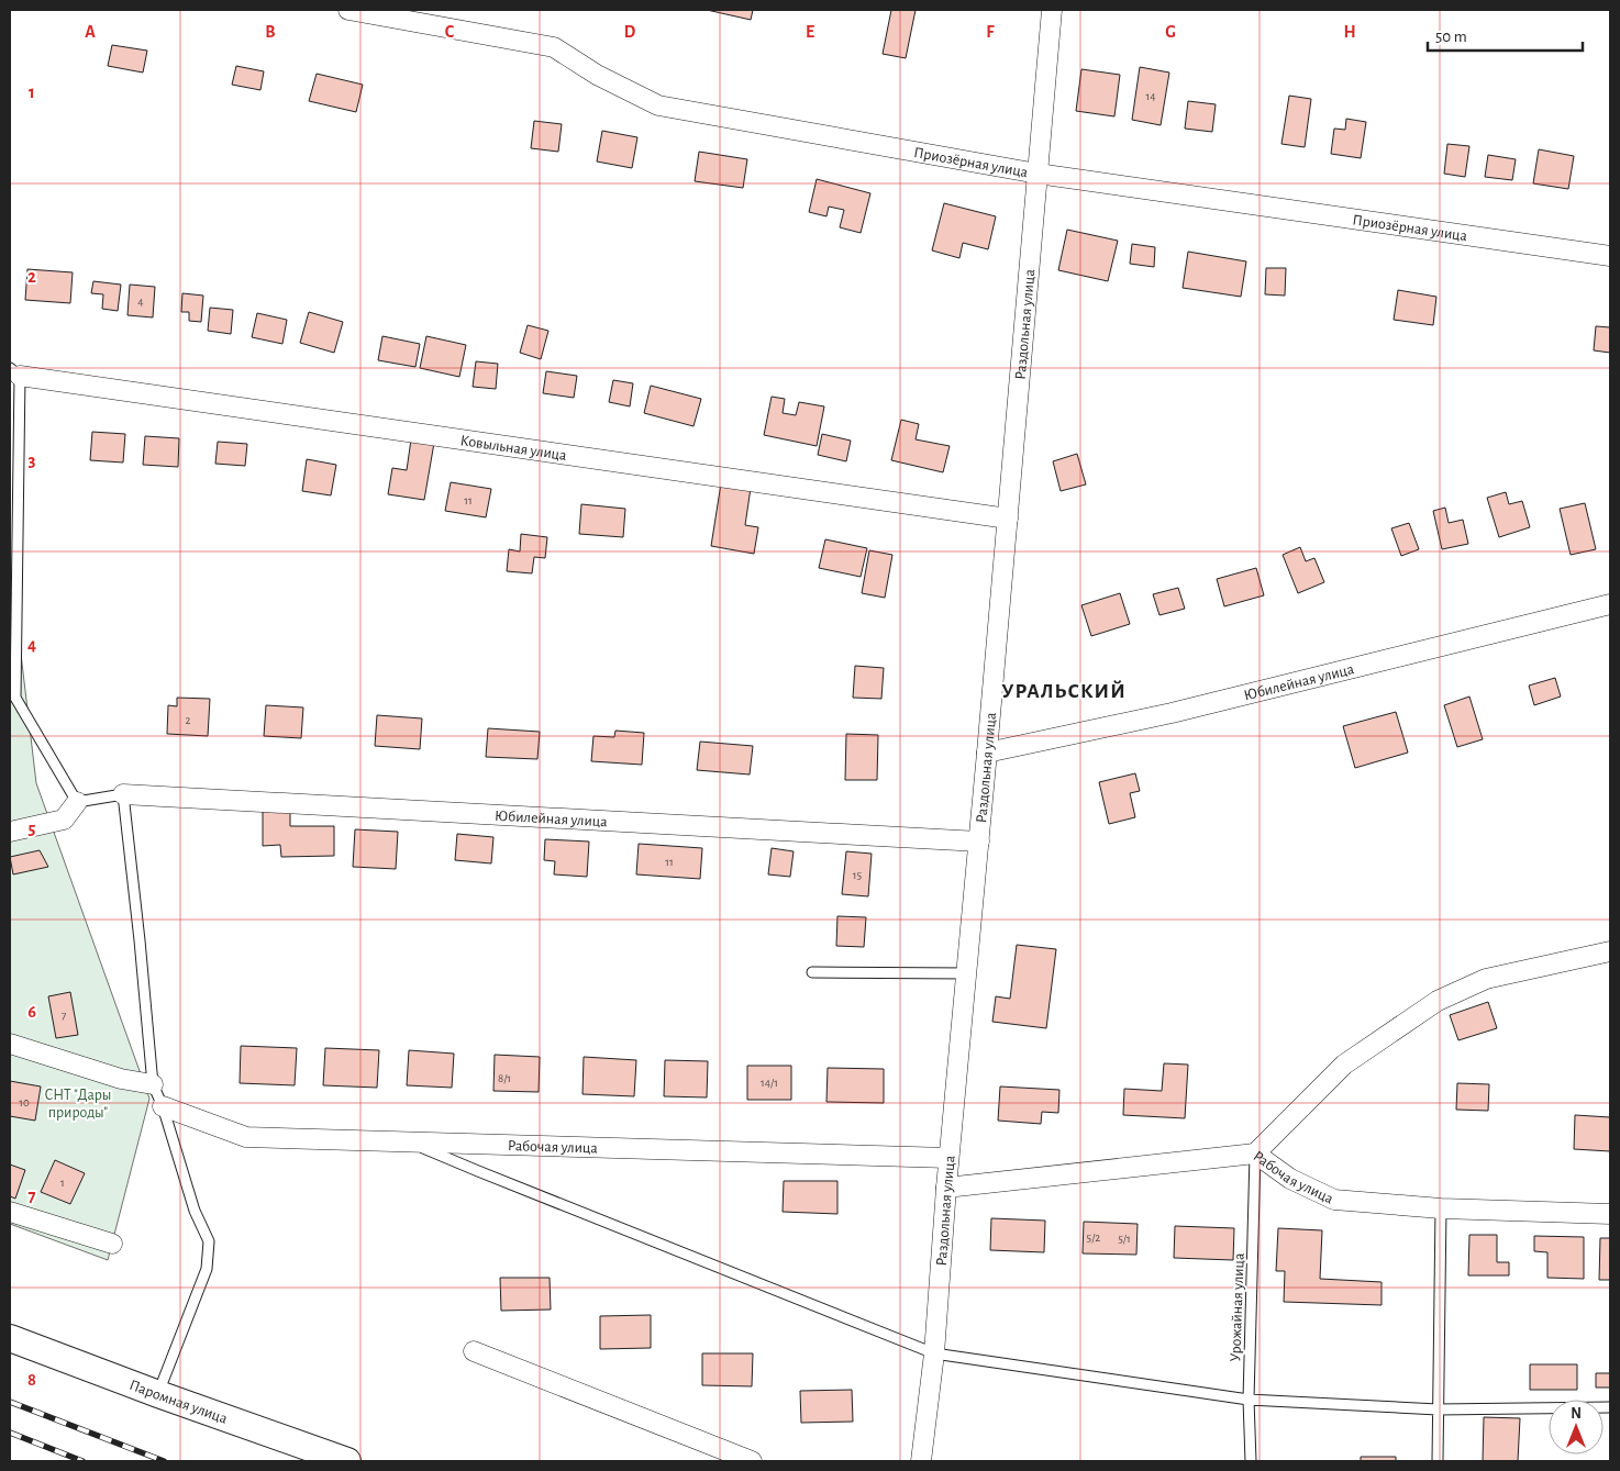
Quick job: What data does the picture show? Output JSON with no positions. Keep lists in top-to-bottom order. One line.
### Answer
{"streets":{"street":["Приозёрная улица","Раздольная улица","Ковыльная улица","Юбилейная улица","Рабочая улица","Паромная улица"],"lane":["Урожайная улица"]},"crossings":[["Приозёрная улица","Раздольная улица"],["Раздольная улица","Ковыльная улица"],["Раздольная улица","Юбилейная улица"],["Раздольная улица","Рабочая улица"],["Рабочая улица","Урожайная улица"]],"districts":["УРАЛЬСКИЙ"],"parks":["СНТ \"Дары природы\""],"house_numbers":["14","4","11","2","11","15","7","8/1","14/1","10","1","5/2","5/1"],"scale_bar":"50 m","north":"top","grid":{"columns":["A","B","C","D","E","F","G","H"],"rows":["1","2","3","4","5","6","7","8"]}}
